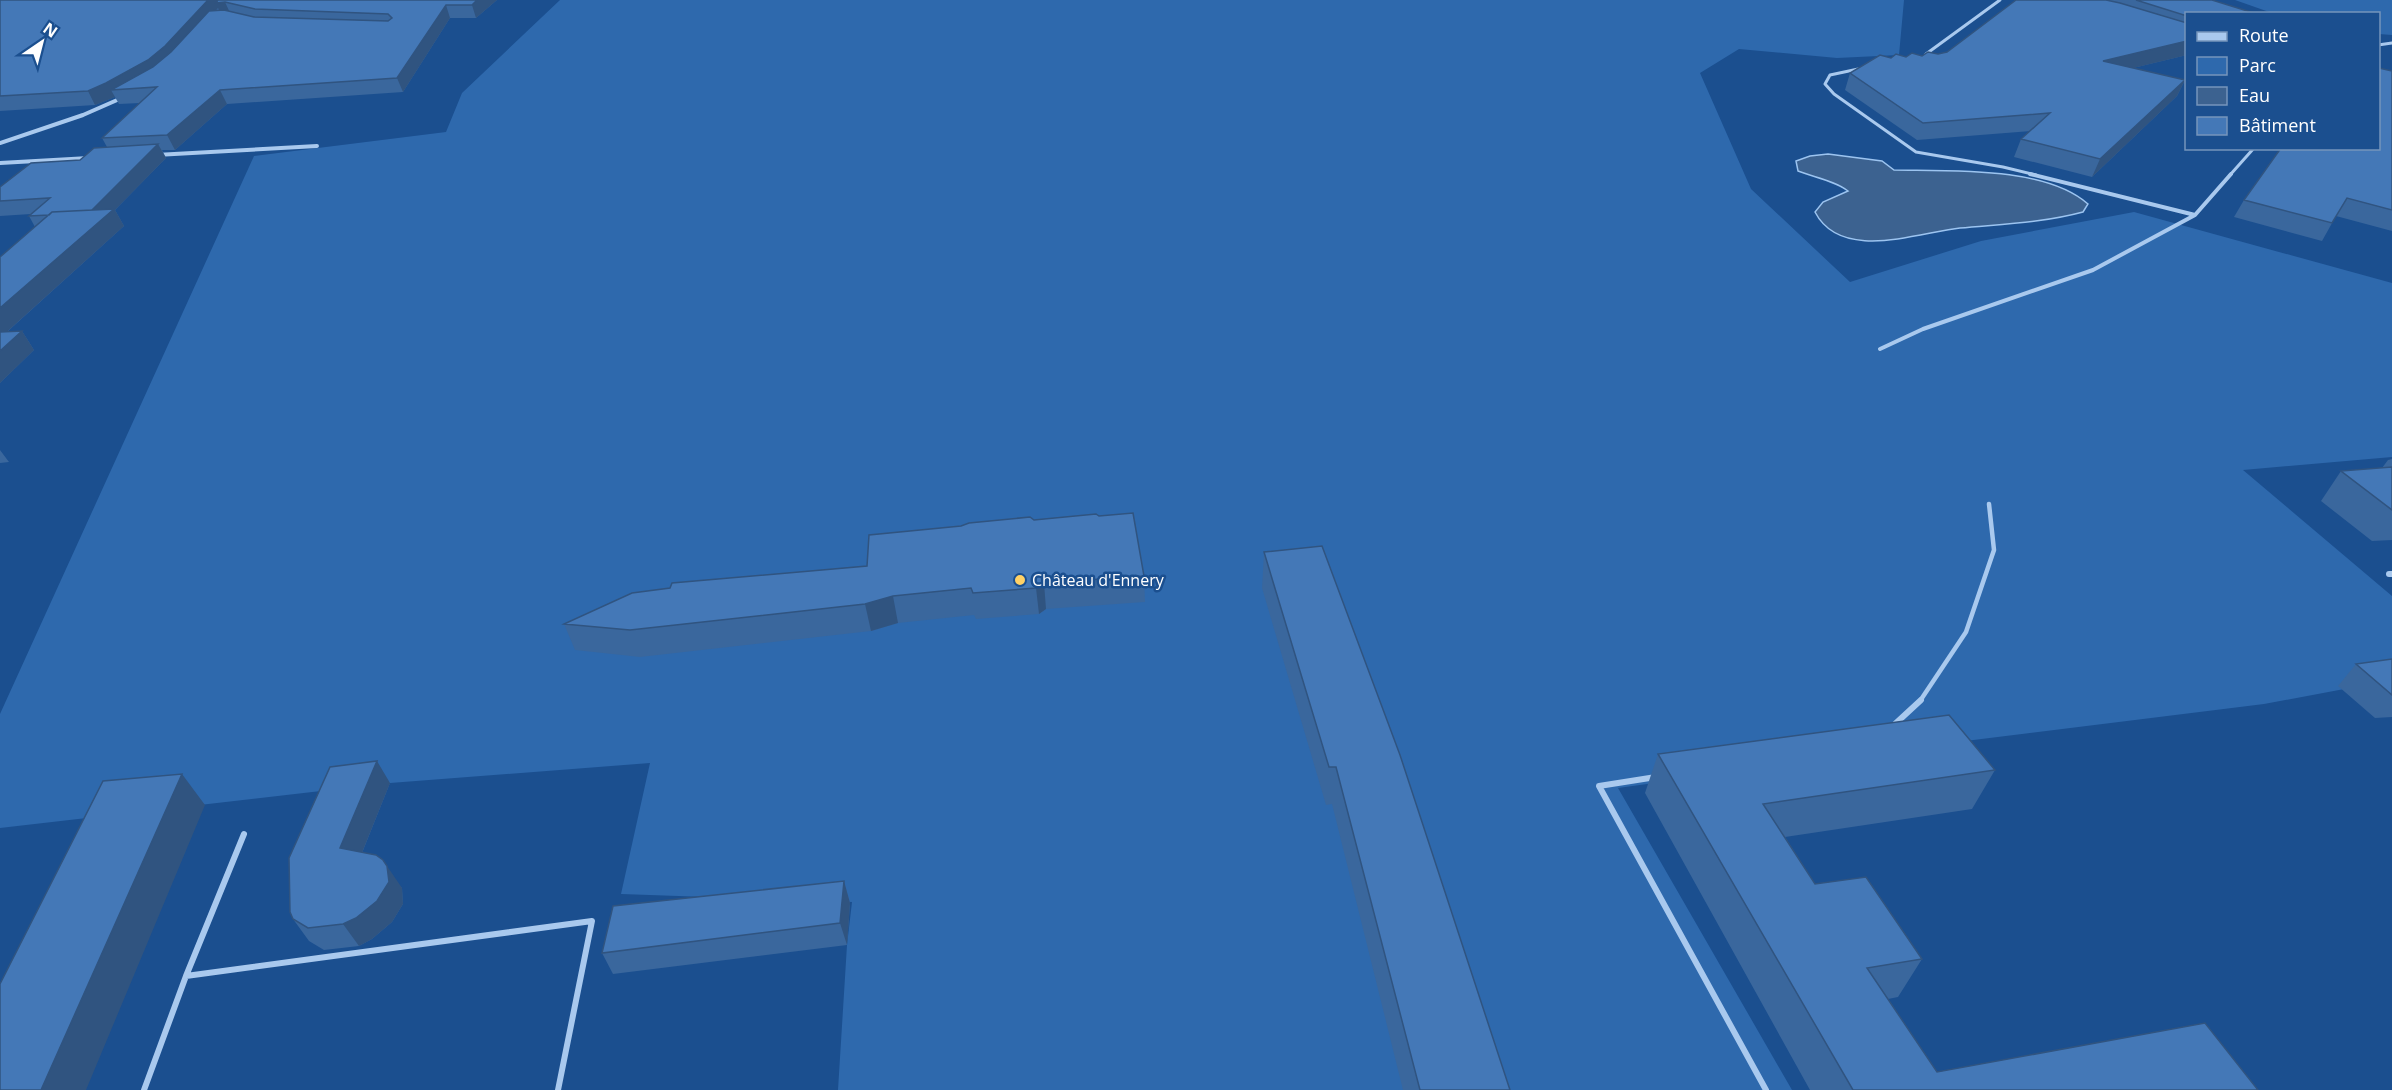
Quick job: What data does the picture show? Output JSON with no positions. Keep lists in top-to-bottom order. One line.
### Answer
{"places":["Château d'Ennery"],"legend":["Route","Parc","Eau","Bâtiment"],"north":"top right"}
